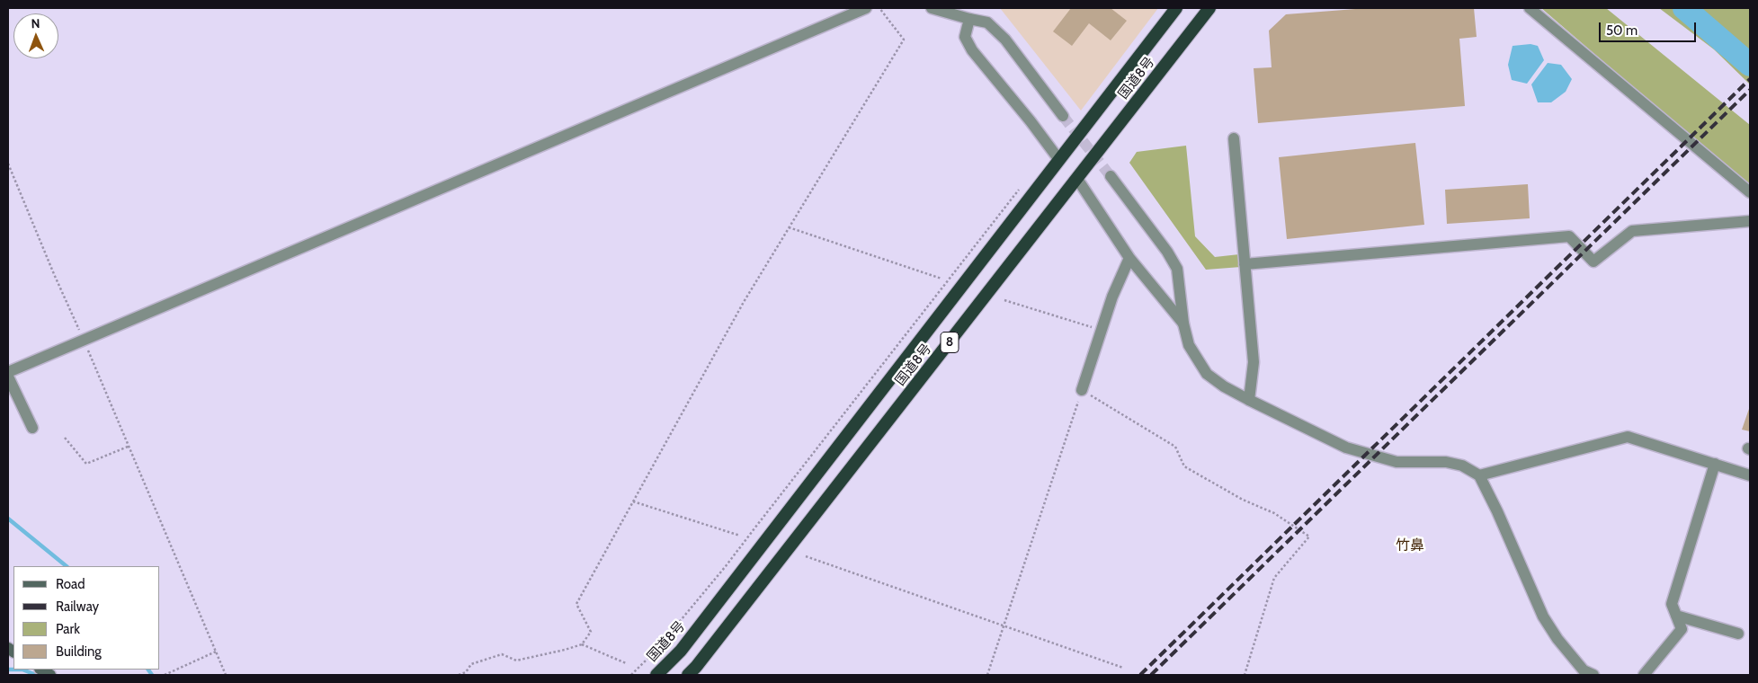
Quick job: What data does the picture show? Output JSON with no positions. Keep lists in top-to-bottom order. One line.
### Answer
{"streets":{"highway":["国道8号","8"]},"districts":["竹鼻"],"legend":["Road","Railway","Park","Building"],"scale_bar":"50 m","north":"top"}
